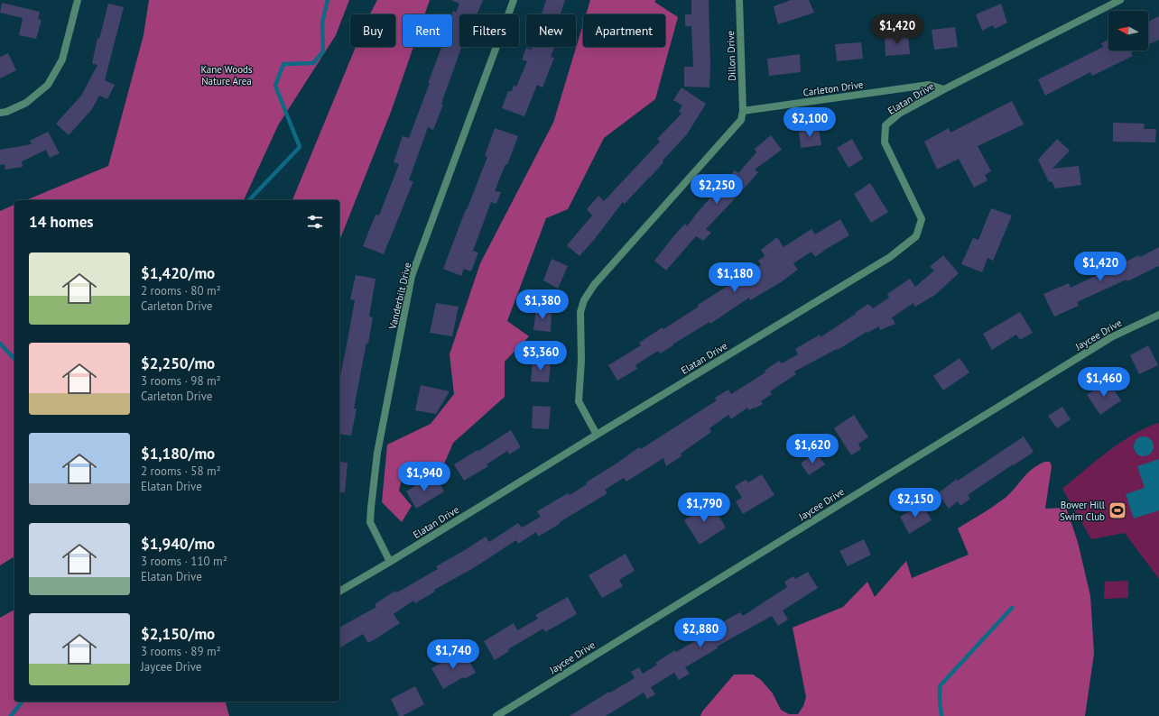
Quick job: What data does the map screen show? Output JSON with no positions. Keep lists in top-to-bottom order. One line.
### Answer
{"streets":{"street":["Dillon Drive","Carleton Drive","Elatan Drive","Vanderbilt Drive","Jaycee Drive"]},"crossings":[["Dillon Drive","Carleton Drive"],["Carleton Drive","Elatan Drive"],["Elatan Drive","Vanderbilt Drive"]],"parks":["Kane Woods Nature Area"],"places":{"sports":["Bower Hill Swim Club"]},"north":"left","page":{"price":["$1,420","$2,100","$2,250","$1,420","$1,180","$1,380","$3,360","$1,460","$1,620","$1,940","$2,150","$1,790","$2,880","$1,740"],"chip":["Buy","Rent","Filters","New","Apartment"],"heading":"14 homes","list":[{"name":"$1,420/mo","note":"2 rooms · 80 m² · Carleton Drive"},{"name":"$2,250/mo","note":"3 rooms · 98 m² · Carleton Drive"},{"name":"$1,180/mo","note":"2 rooms · 58 m² · Elatan Drive"},{"name":"$1,940/mo","note":"3 rooms · 110 m² · Elatan Drive"},{"name":"$2,150/mo","note":"3 rooms · 89 m² · Jaycee Drive"}]}}
